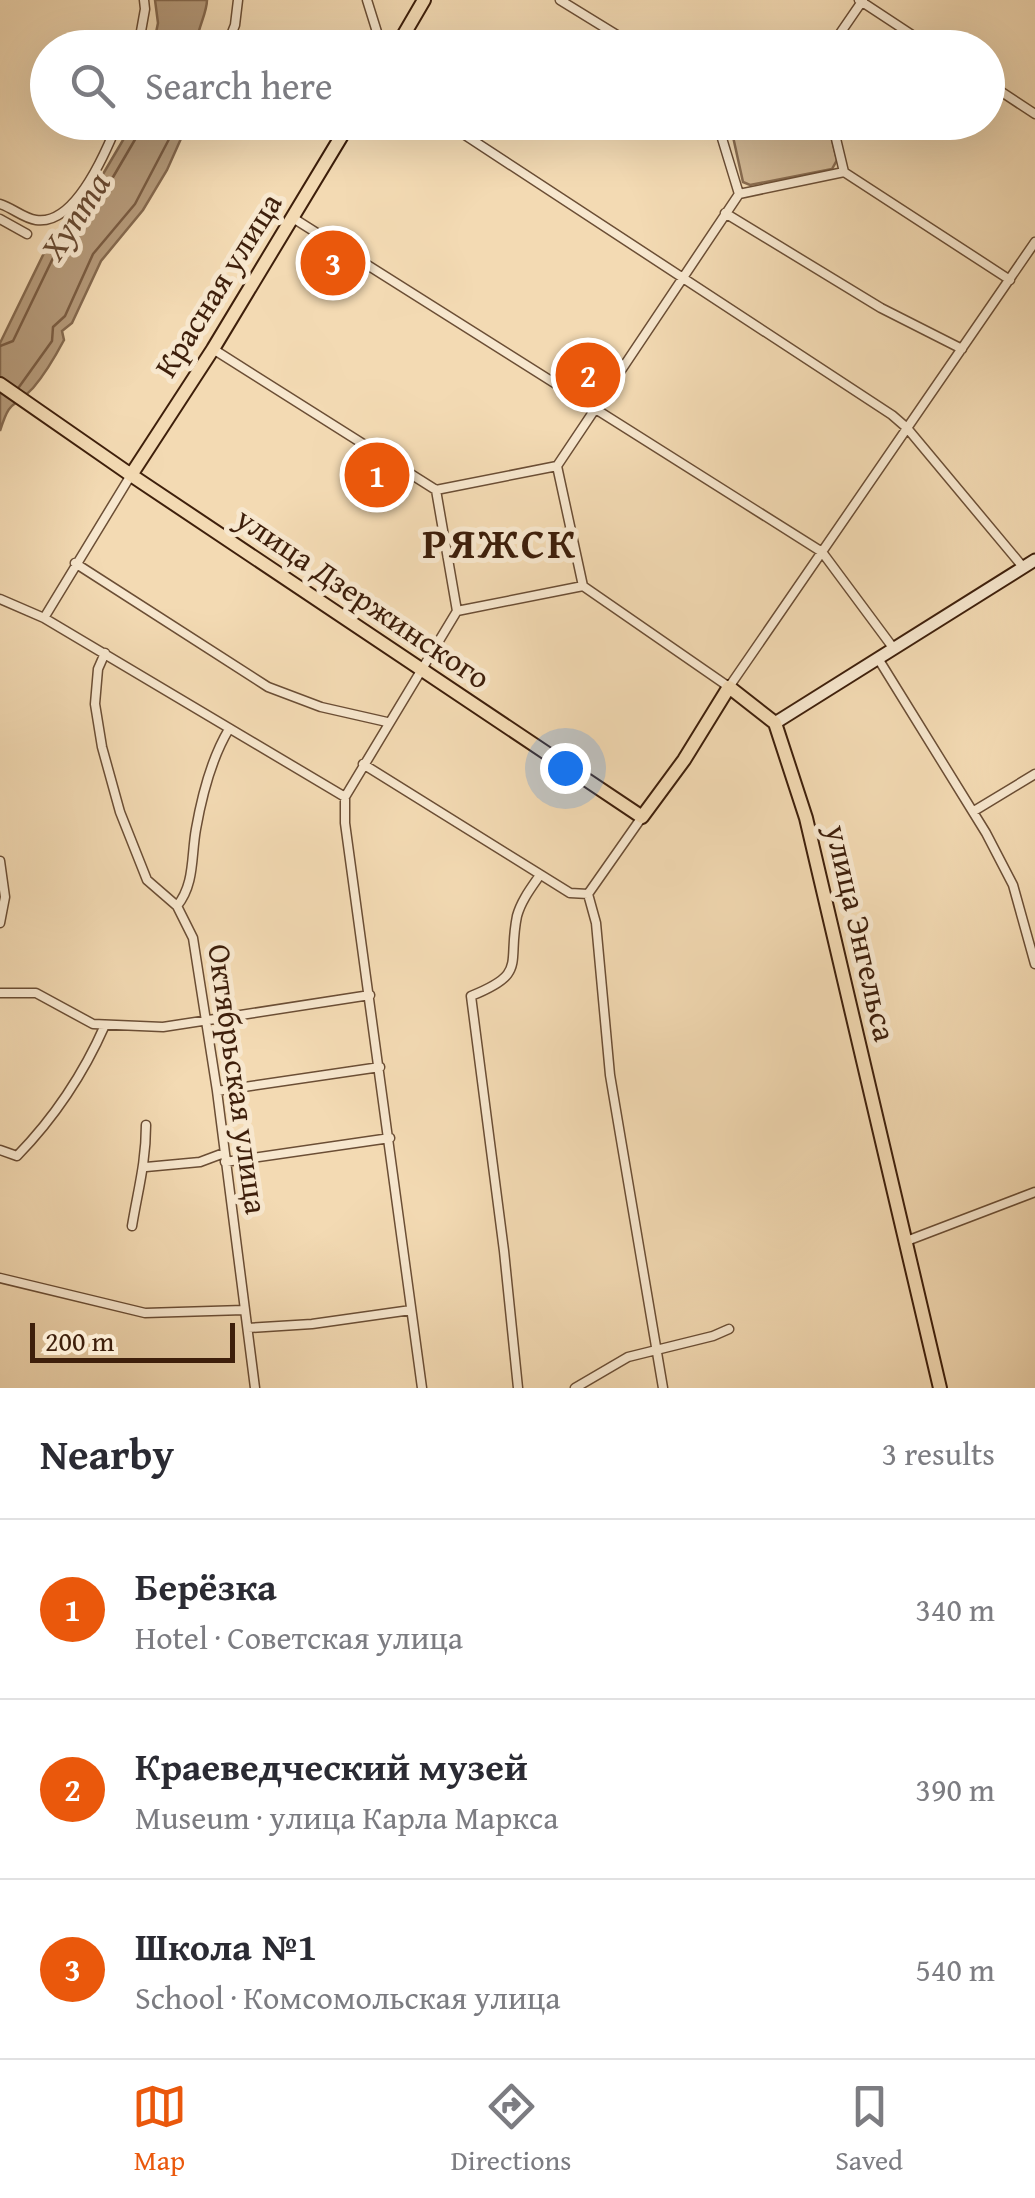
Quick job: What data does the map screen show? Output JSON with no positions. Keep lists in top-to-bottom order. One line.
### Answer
{"streets":{"main road":["Красная улица","улица Дзержинского","улица Энгельса"],"street":["Октябрьская улица"]},"crossings":[["Красная улица","улица Дзержинского"]],"districts":["РЯЖСК"],"water":["Хупта"],"scale_bar":"200 m","page":{"search":"Search here","pins":["3","2","1"],"scale":"200 m","heading":["Nearby","3 results"],"list":[{"mark":"1","name":"Берёзка","note":"Hotel · Советская улица","value":"340 m"},{"mark":"2","name":"Краеведческий музей","note":"Museum · улица Карла Маркса","value":"390 m"},{"mark":"3","name":"Школа №1","note":"School · Комсомольская улица","value":"540 m"}],"nav":["Map","Directions","Saved"]}}
